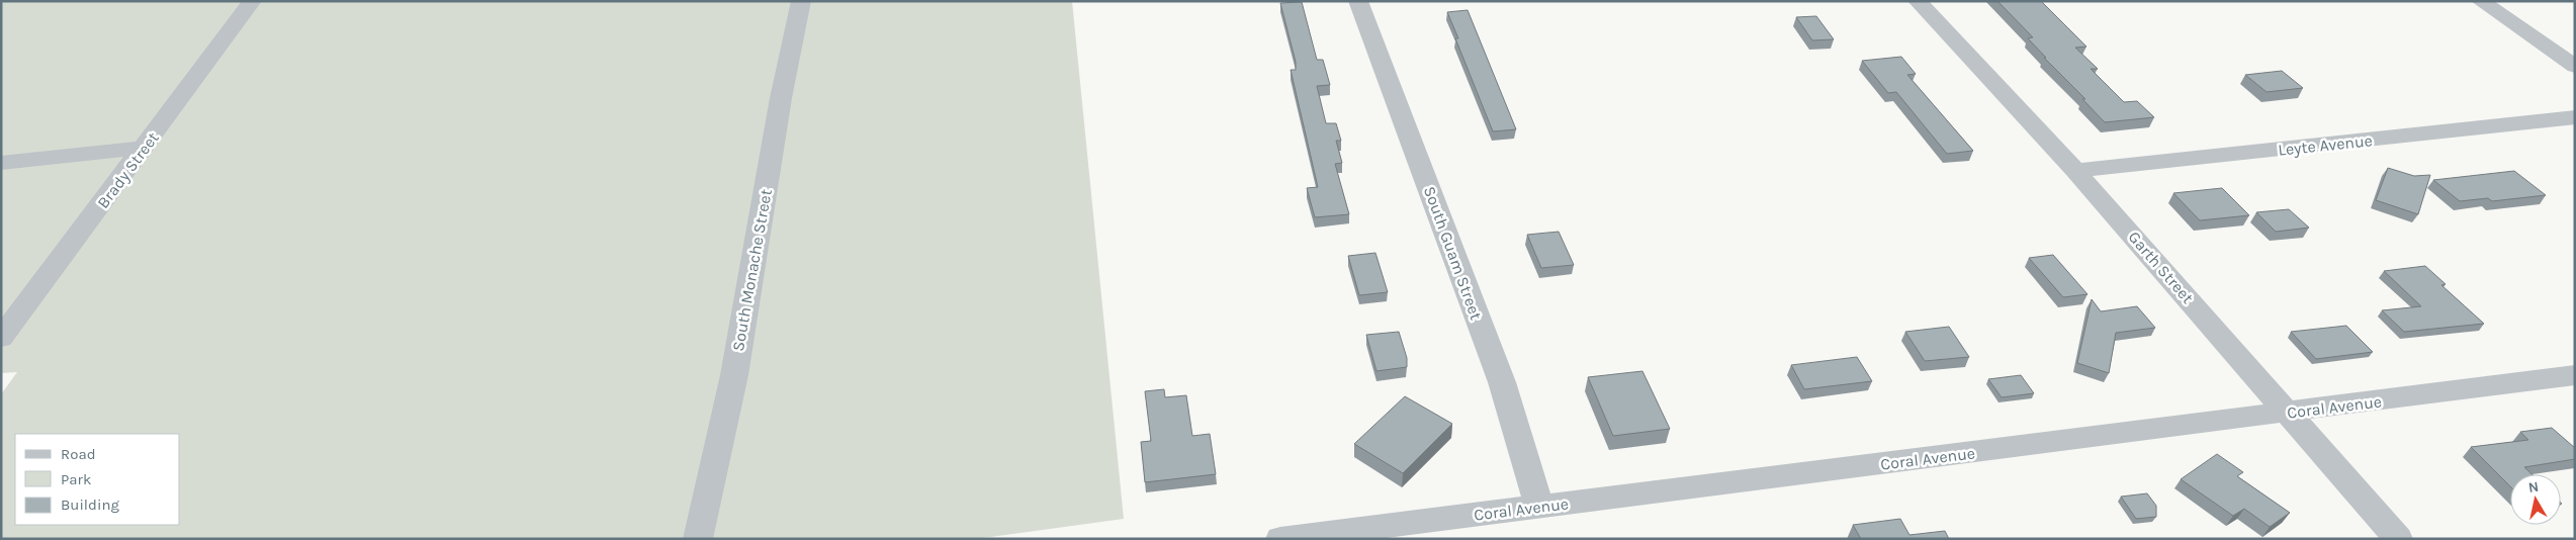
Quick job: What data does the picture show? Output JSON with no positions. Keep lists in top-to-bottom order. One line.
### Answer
{"streets":{"street":["Leyte Avenue","Brady Street","South Guam Street","Garth Street","South Monache Street","Coral Avenue"]},"crossings":[["Leyte Avenue","Garth Street"],["South Guam Street","Coral Avenue"],["Garth Street","Coral Avenue"]],"legend":["Road","Park","Building"],"north":"top"}
